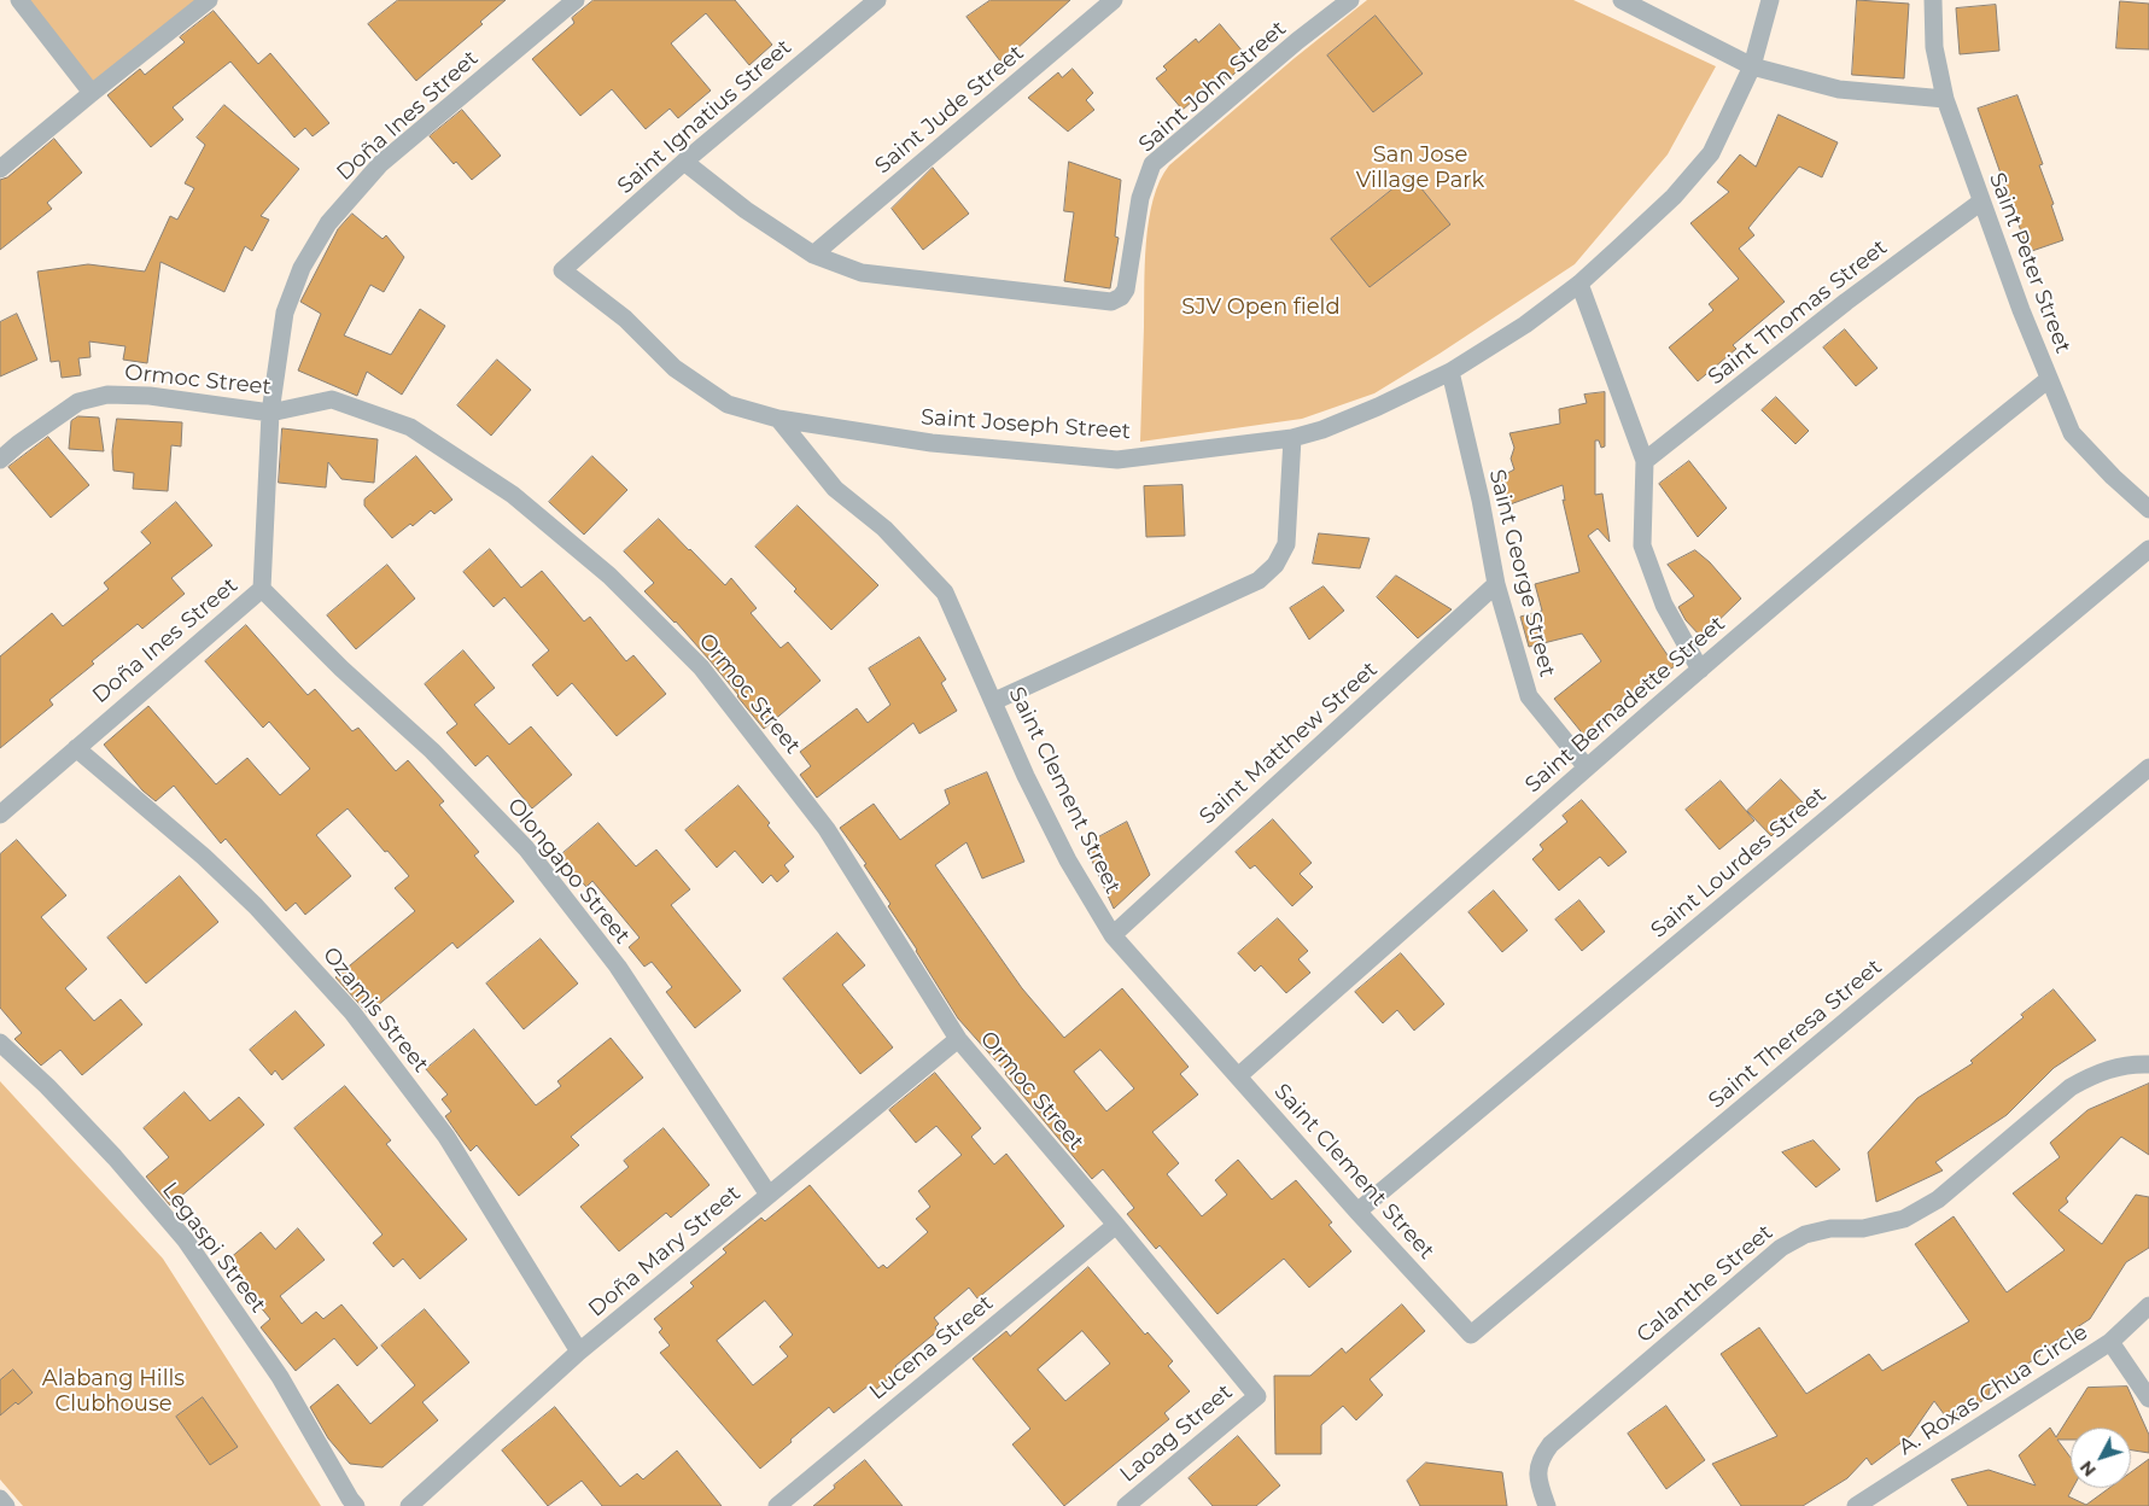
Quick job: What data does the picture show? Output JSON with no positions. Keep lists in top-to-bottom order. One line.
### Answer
{"streets":{"street":["Saint John Street","Saint Jude Street","Doña Ines Street","Saint Ignatius Street","Saint Peter Street","Saint Thomas Street","Ormoc Street","Saint Joseph Street","Saint George Street","Saint Bernadette Street","Saint Matthew Street","Saint Clement Street","Saint Lourdes Street","Olongapo Street","Ozamis Street","Saint Theresa Street","Legaspi Street","Doña Mary Street","Calanthe Street","Lucena Street","A. Roxas Chua Circle","Laoag Street"]},"crossings":[["Saint John Street","Saint Jude Street"],["Doña Ines Street","Ormoc Street"],["Doña Ines Street","Olongapo Street"],["Doña Ines Street","Ozamis Street"],["Saint Ignatius Street","Saint Joseph Street"],["Saint Peter Street","Saint Thomas Street"],["Saint Peter Street","Saint Bernadette Street"],["Ormoc Street","Doña Mary Street"],["Ormoc Street","Lucena Street"],["Ormoc Street","Laoag Street"],["Saint Joseph Street","Saint George Street"],["Saint Joseph Street","Saint Clement Street"],["Saint George Street","Saint Bernadette Street"],["Saint George Street","Saint Matthew Street"],["Saint Bernadette Street","Saint Clement Street"],["Saint Matthew Street","Saint Clement Street"],["Saint Clement Street","Saint Lourdes Street"],["Saint Clement Street","Saint Theresa Street"],["Olongapo Street","Doña Mary Street"],["Ozamis Street","Doña Mary Street"]],"parks":["San Jose Village Park","SJV Open field","Alabang Hills Clubhouse"],"north":"bottom left"}
